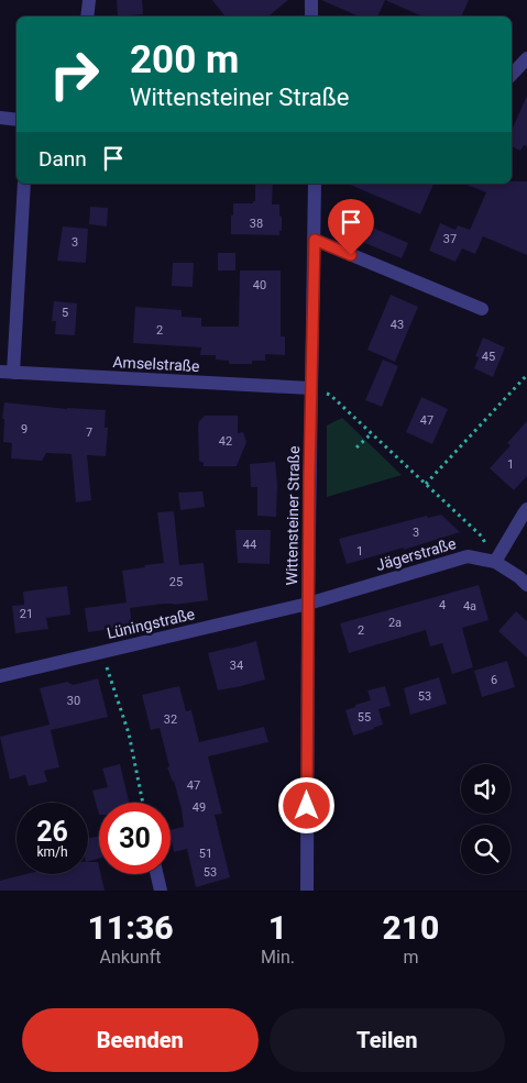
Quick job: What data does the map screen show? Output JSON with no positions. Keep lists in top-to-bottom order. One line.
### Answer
{"streets":{"street":["Amselstraße","Wittensteiner Straße","Jägerstraße","Lüningstraße"]},"crossings":[["Amselstraße","Wittensteiner Straße"],["Wittensteiner Straße","Jägerstraße"],["Wittensteiner Straße","Lüningstraße"],["Jägerstraße","Lüningstraße"]],"house_numbers":["38","37","3","40","5","43","2","45","47","9","7","42","1","3","44","1","25","4","4a","21","2a","2","34","6","53","30","55","32","47","49","51","53"],"page":{"turn":["200 m","Wittensteiner Straße"],"then":"Dann","speed":"26 km/h","limit":"30","eta":["11:36","Ankunft","1","Min.","210","m"],"buttons":["Beenden","Teilen"]}}
